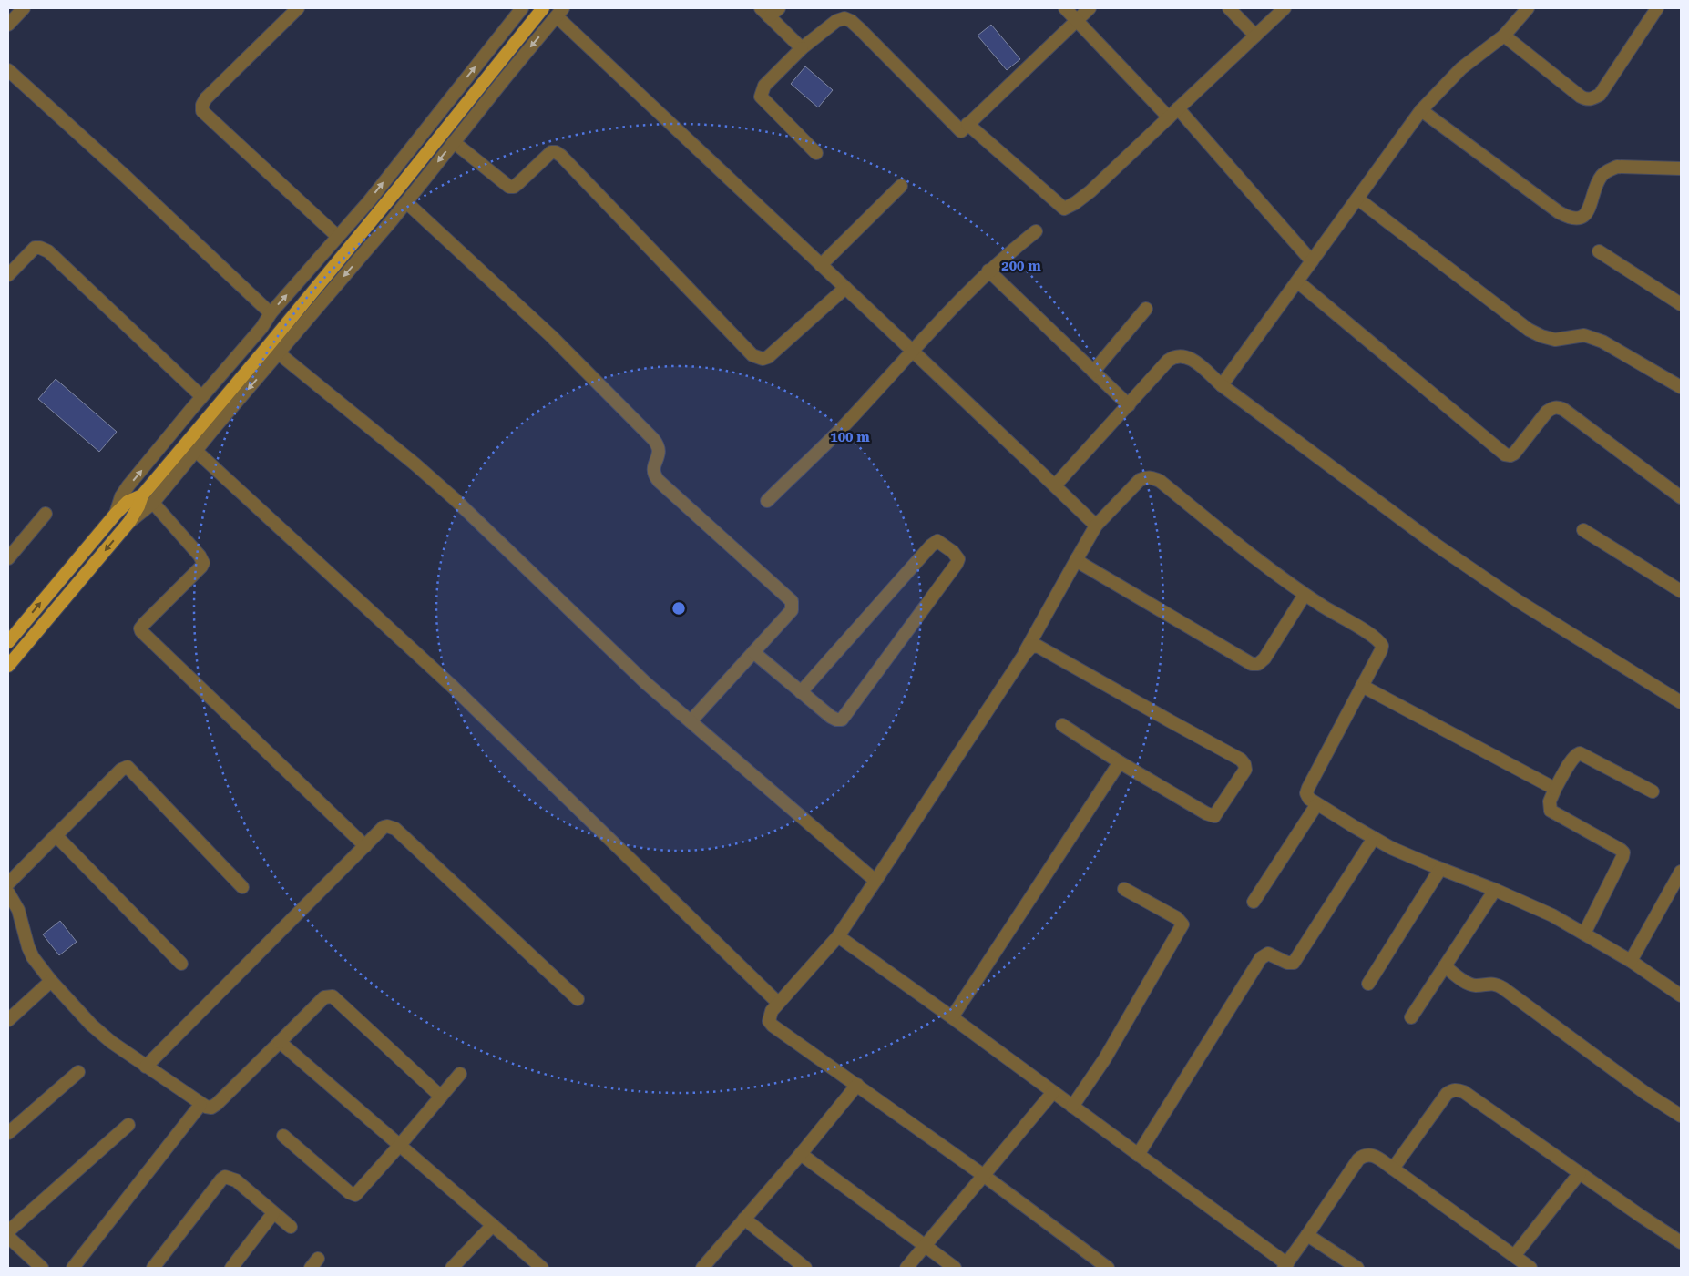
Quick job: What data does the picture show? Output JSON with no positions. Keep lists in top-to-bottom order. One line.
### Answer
{"rings":["200 m","100 m"]}
